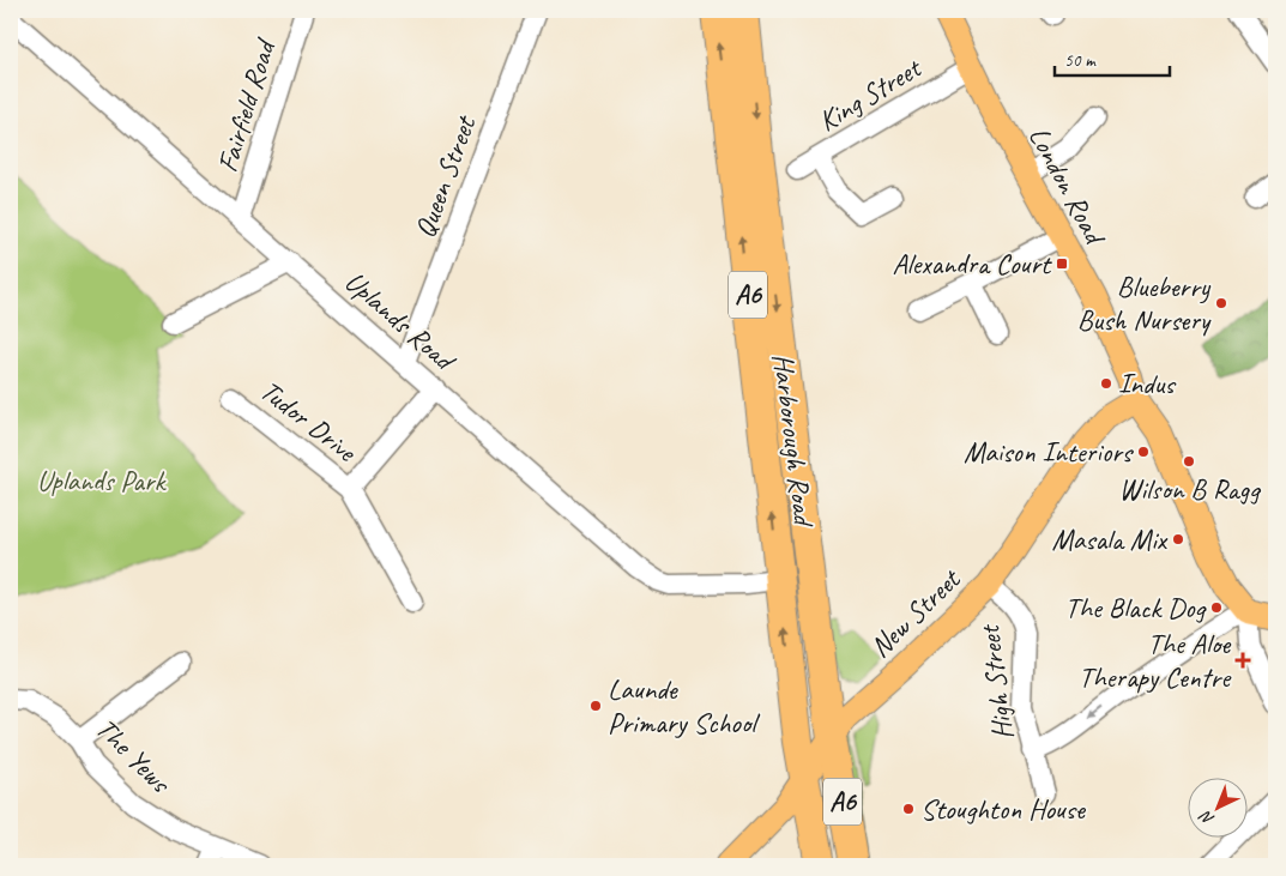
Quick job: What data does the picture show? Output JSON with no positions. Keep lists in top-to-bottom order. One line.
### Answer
{"streets":{"highway":["A6","Harborough Road"],"main road":["London Road","New Street"],"street":["King Street","Fairfield Road","Queen Street","Uplands Road","Tudor Drive","High Street","The Yews"]},"crossings":[["King Street","London Road"],["Fairfield Road","Uplands Road"],["Queen Street","Uplands Road"],["London Road","New Street"],["A6","Uplands Road"],["A6","Harborough Road"],["A6","New Street"],["Uplands Road","Tudor Drive"],["Uplands Road","Harborough Road"],["New Street","High Street"]],"parks":["Uplands Park"],"places":{"transit":["Alexandra Court"],"other":["Blueberry Bush Nursery","Indus","Maison Interiors","Wilson B Ragg","Masala Mix","The Black Dog","Launde Primary School","Stoughton House"],"health":["The Aloe Therapy Centre"]},"scale_bar":"50 m","north":"bottom left"}
